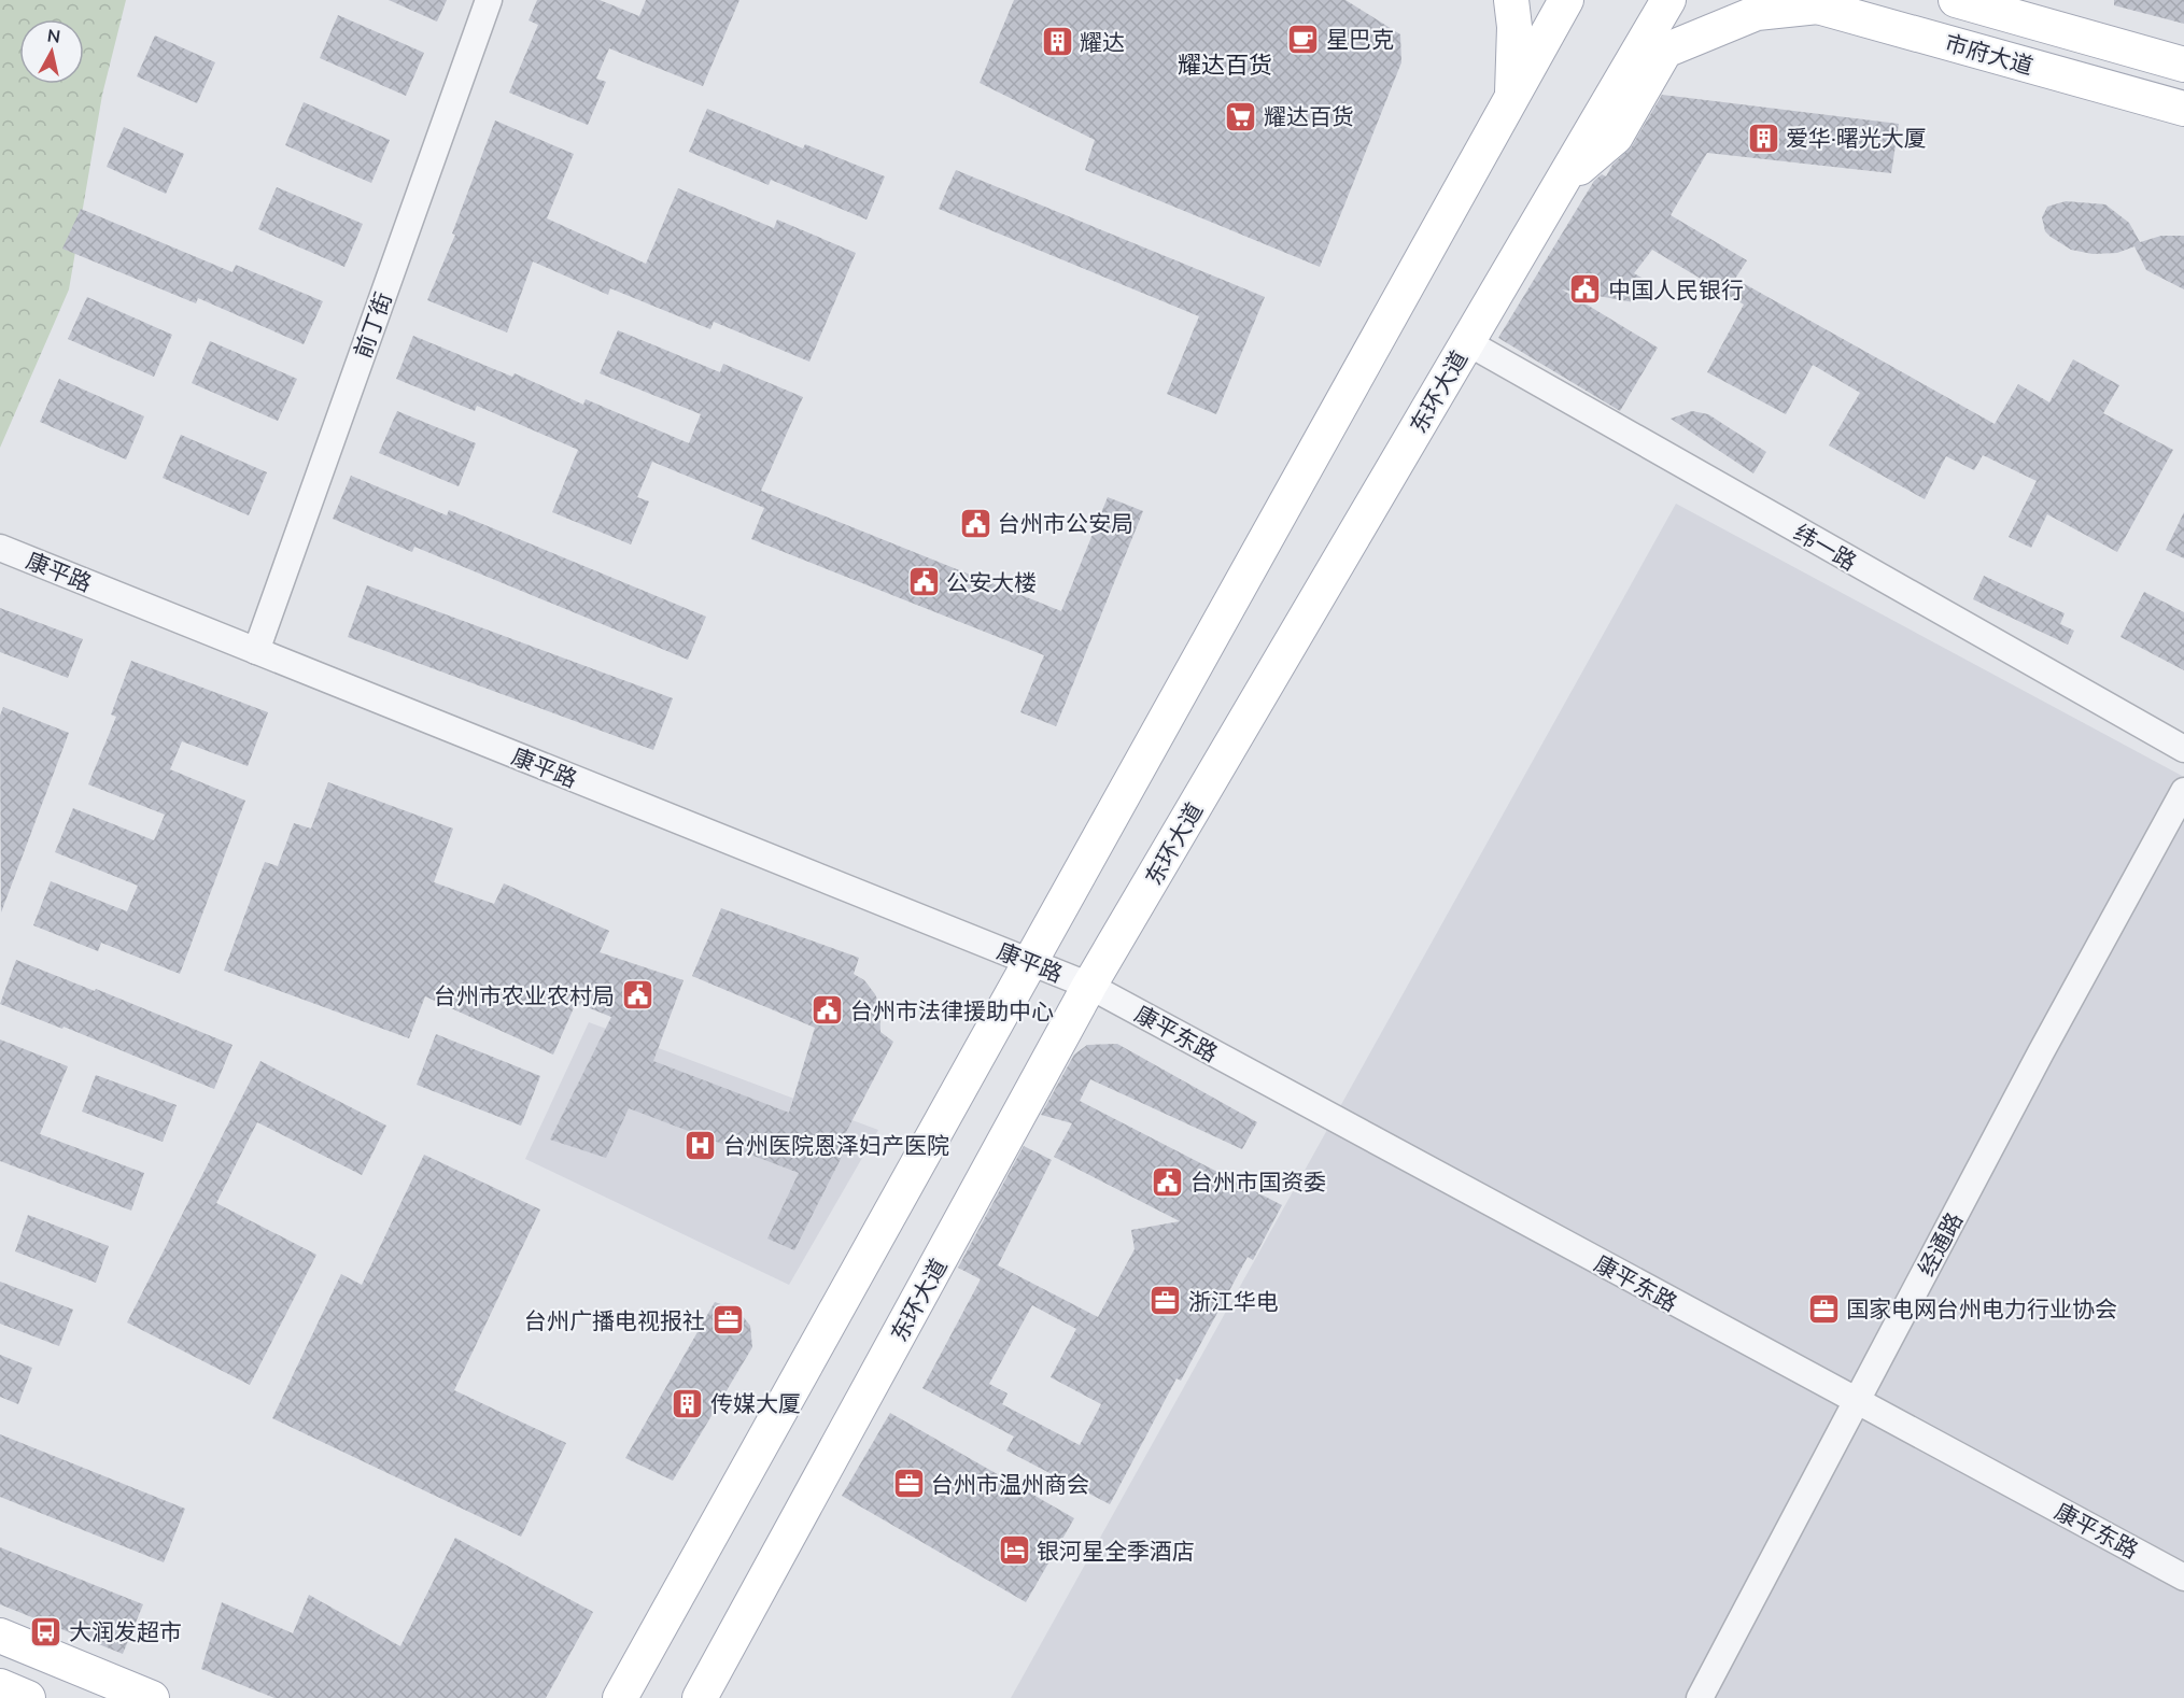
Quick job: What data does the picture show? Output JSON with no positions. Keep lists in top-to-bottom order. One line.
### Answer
{"streets":{"main road":["市府大道","东环大道"],"street":["前丁街","纬一路","康平路","康平东路","经通路"]},"crossings":[["前丁街","康平路"],["东环大道","纬一路"],["东环大道","康平路"],["东环大道","康平东路"],["康平路","康平东路"],["康平东路","经通路"]],"districts":["耀达百货"],"places":{"cafe":["星巴克"],"building":["耀达","爱华·曙光大厦","传媒大厦"],"supermarket":["耀达百货"],"public building":["中国人民银行","台州市公安局","公安大楼","台州市农业农村局","台州市法律援助中心","台州市国资委"],"hospital":["台州医院恩泽妇产医院"],"office":["浙江华电","国家电网台州电力行业协会","台州广播电视报社","台州市温州商会"],"hotel":["银河星全季酒店"],"bus stop":["大润发超市"]},"north":"top"}
